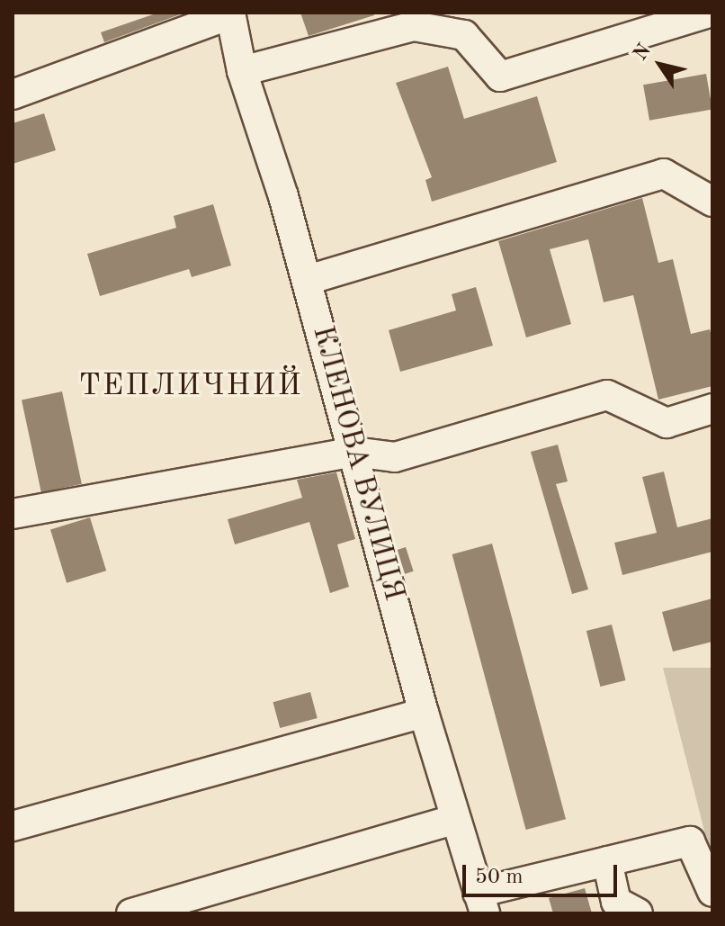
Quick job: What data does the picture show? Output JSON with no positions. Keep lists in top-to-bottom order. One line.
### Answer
{"streets":{"street":["КЛЕНОВА ВУЛИЦЯ"]},"districts":["ТЕПЛИЧНИЙ"],"scale_bar":"50 m","north":"top left"}
